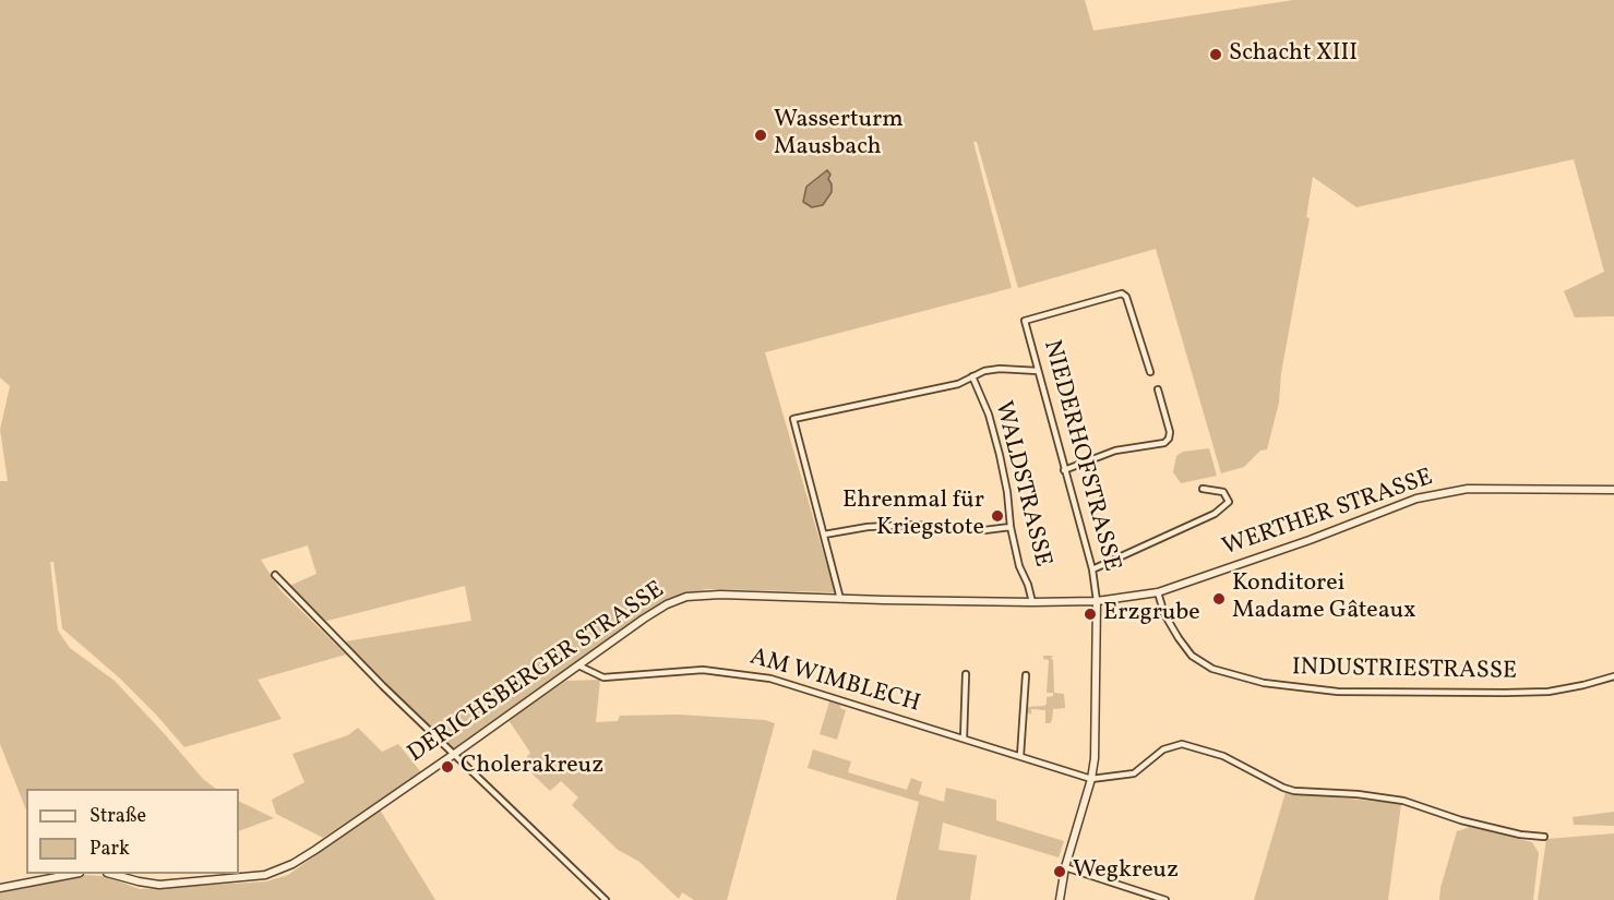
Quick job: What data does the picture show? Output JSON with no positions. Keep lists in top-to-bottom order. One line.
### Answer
{"streets":{"street":["NIEDERHOFSTRASSE","WALDSTRASSE","WERTHER STRASSE","INDUSTRIESTRASSE","DERICHSBERGER STRASSE","AM WIMBLECH"]},"crossings":[["NIEDERHOFSTRASSE","WERTHER STRASSE"],["NIEDERHOFSTRASSE","DERICHSBERGER STRASSE"],["WALDSTRASSE","DERICHSBERGER STRASSE"],["WERTHER STRASSE","INDUSTRIESTRASSE"],["WERTHER STRASSE","DERICHSBERGER STRASSE"],["DERICHSBERGER STRASSE","AM WIMBLECH"]],"places":["Schacht XIII","Wasserturm Mausbach","Ehrenmal für Kriegstote","Konditorei Madame Gâteaux","Erzgrube","Cholerakreuz","Wegkreuz"],"legend":["Straße","Park"]}
